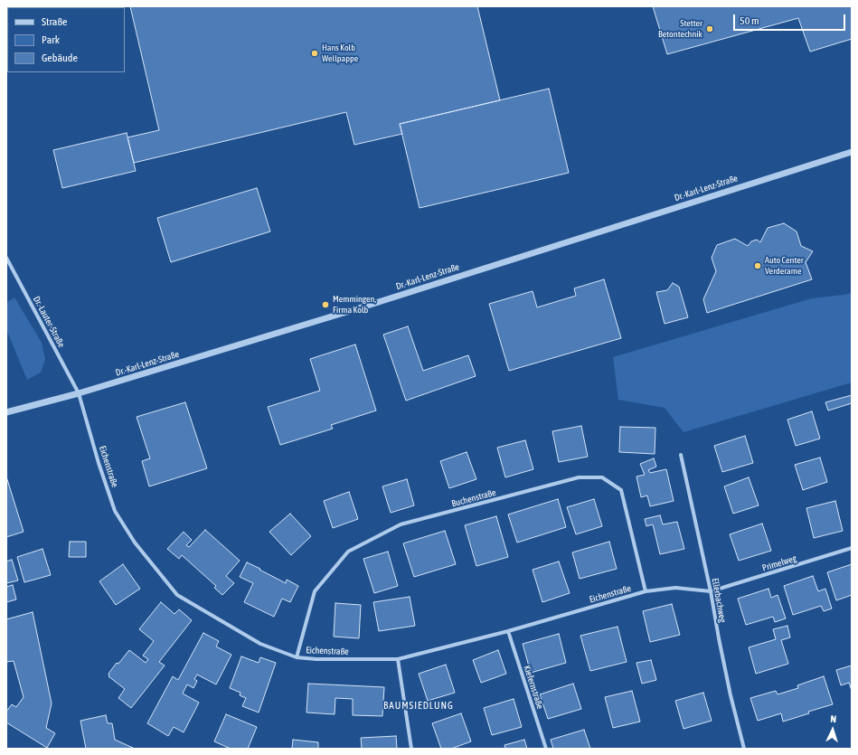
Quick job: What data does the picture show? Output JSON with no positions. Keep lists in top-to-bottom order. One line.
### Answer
{"streets":{"street":["Dr.-Karl-Lenz-Straße","Dr.-Lauter-Straße","Eichenstraße","Buchenstraße","Primelweg","Ellerbachweg","Kiefernstraße"]},"crossings":[["Dr.-Karl-Lenz-Straße","Dr.-Lauter-Straße"],["Dr.-Karl-Lenz-Straße","Eichenstraße"],["Dr.-Lauter-Straße","Eichenstraße"],["Eichenstraße","Buchenstraße"],["Eichenstraße","Primelweg"],["Eichenstraße","Ellerbachweg"],["Eichenstraße","Kiefernstraße"],["Primelweg","Ellerbachweg"]],"districts":["BAUMSIEDLUNG"],"places":["Stetter Betontechnik","Hans Kolb Wellpappe","Auto Center Verderame","Memmingen, Firma Kolb"],"legend":["Straße","Park","Gebäude"],"scale_bar":"50 m","north":"top"}
